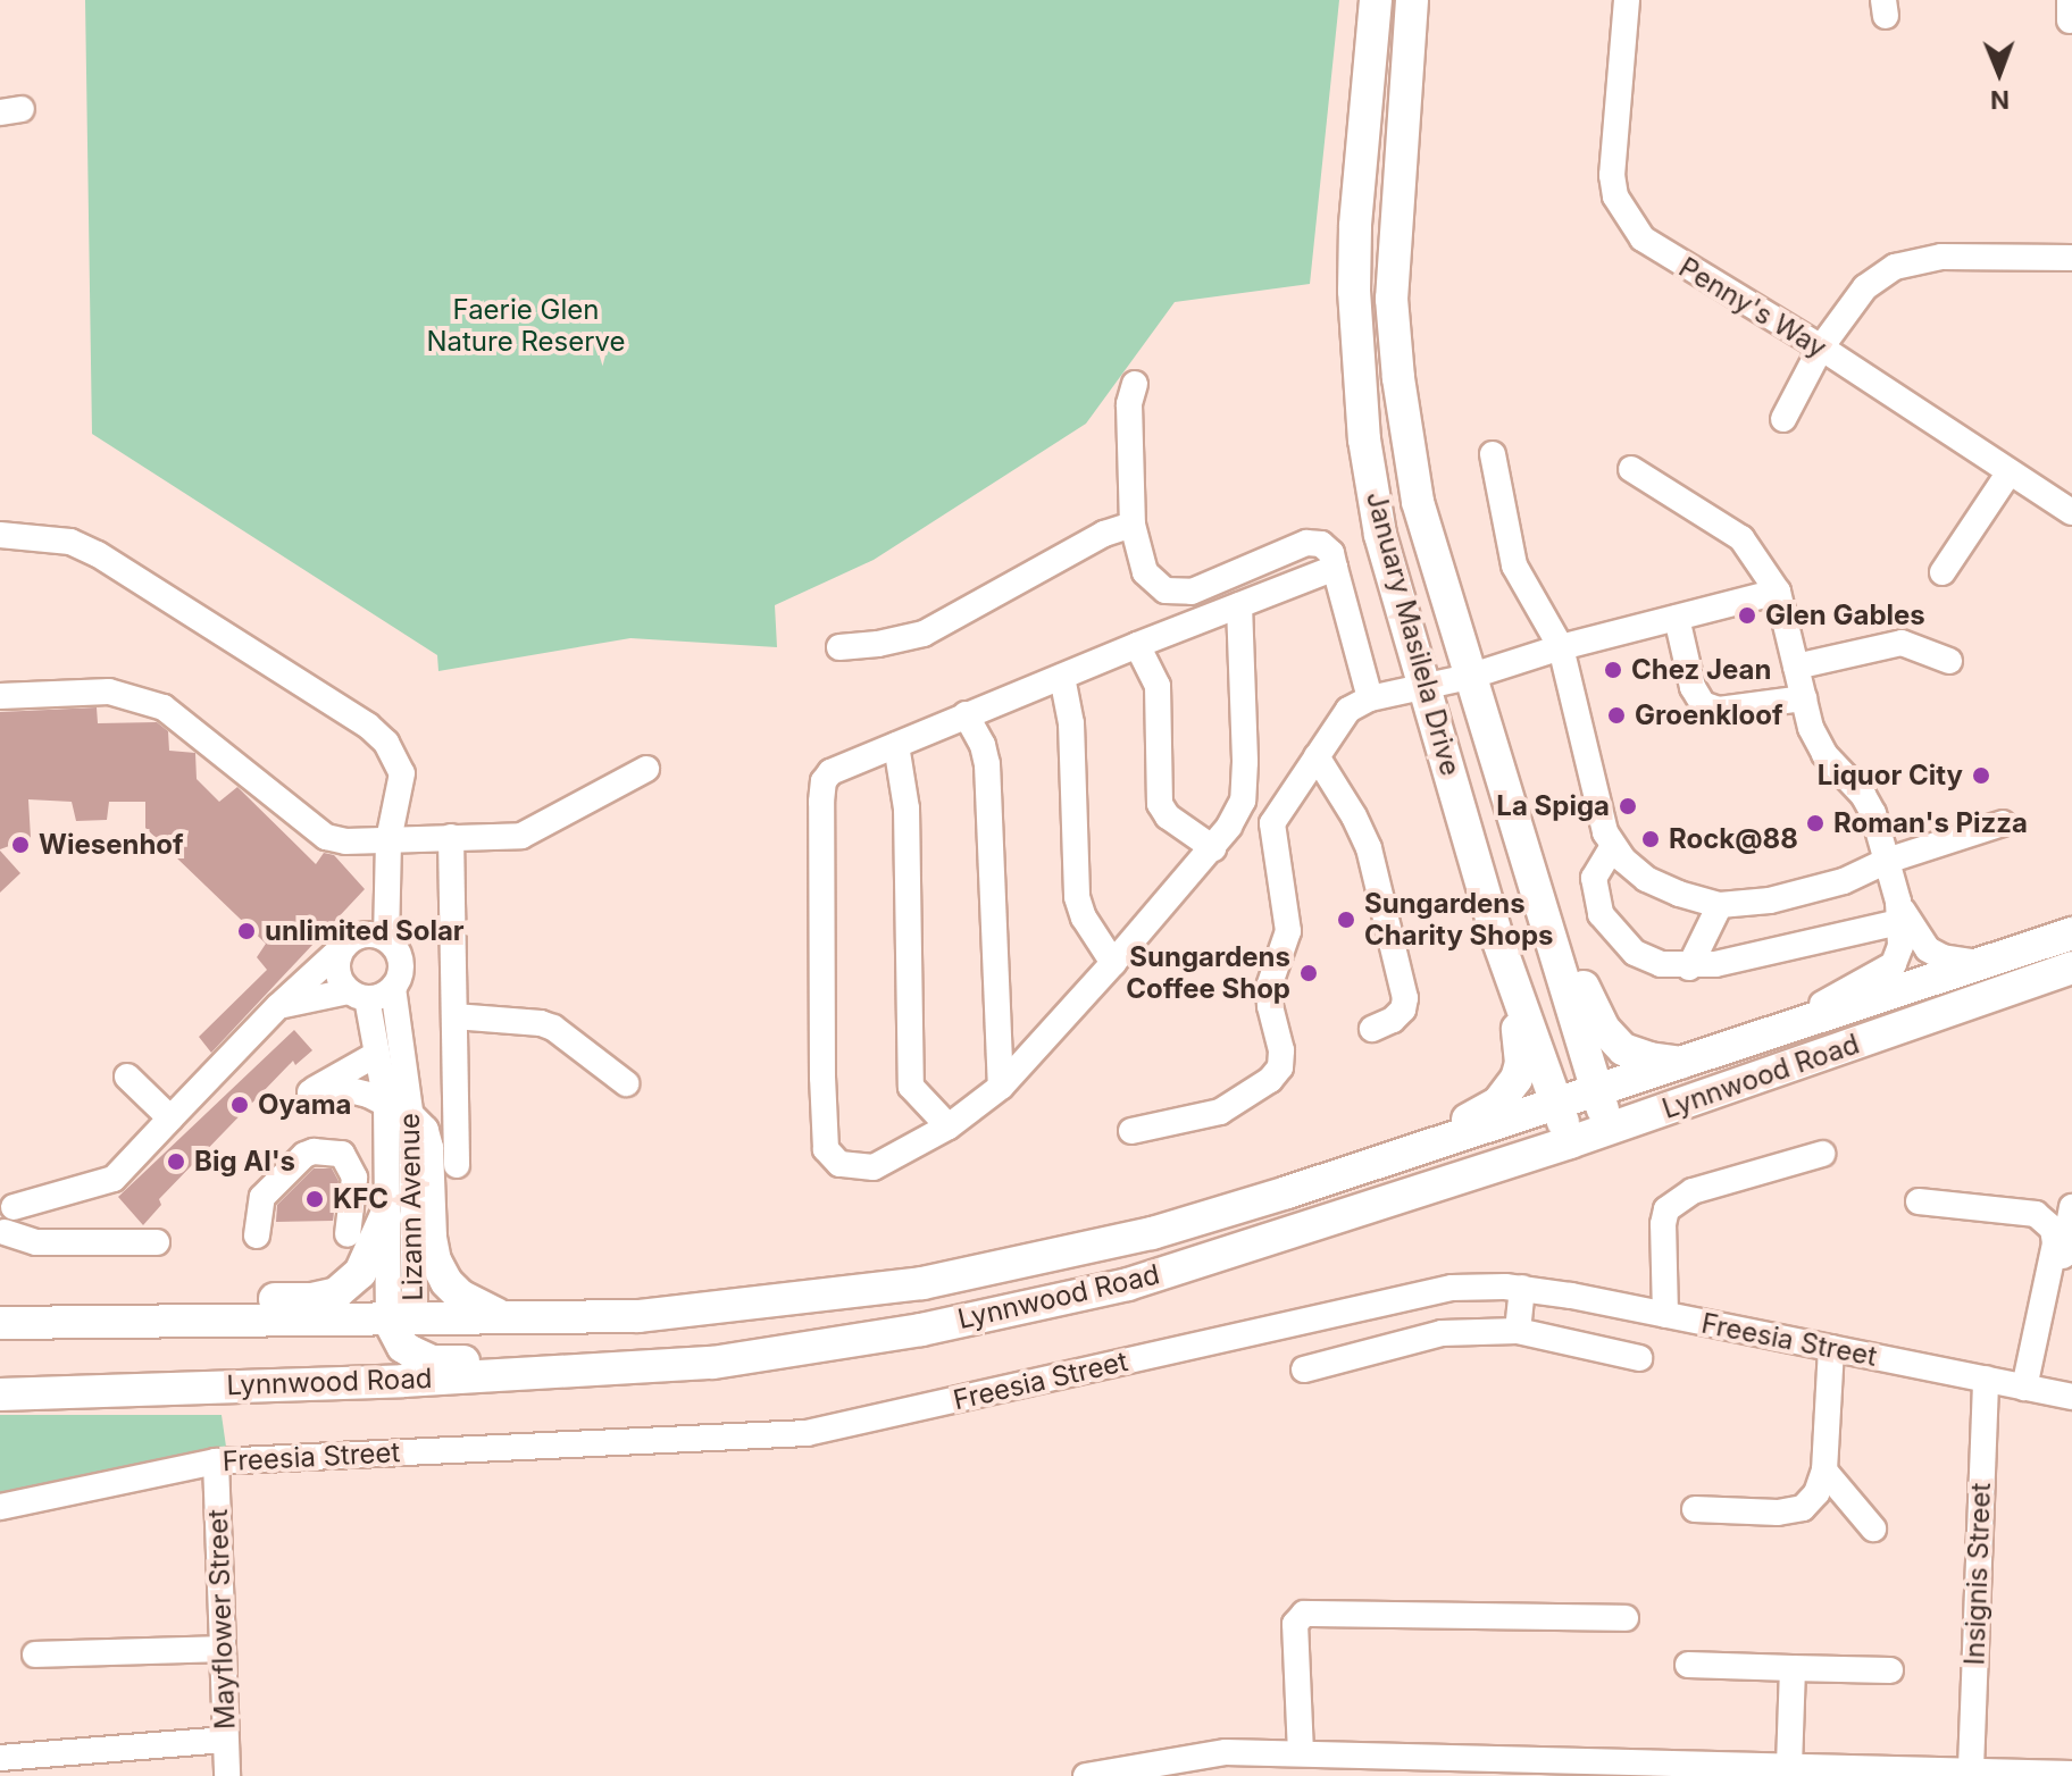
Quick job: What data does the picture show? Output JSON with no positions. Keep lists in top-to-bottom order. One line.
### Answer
{"streets":{"main road":["January Masilela Drive","Lynnwood Road"],"street":["Penny's Way","Lizann Avenue","Freesia Street","Insignis Street","Mayflower Street"]},"crossings":[["January Masilela Drive","Lynnwood Road"],["Lynnwood Road","Lizann Avenue"],["Freesia Street","Insignis Street"],["Freesia Street","Mayflower Street"]],"parks":["Faerie Glen Nature Reserve"],"places":["Glen Gables","Chez Jean","Groenkloof","Liquor City","La Spiga","Roman's Pizza","Rock@88","Wiesenhof","Sungardens Charity Shops","unlimited Solar","Sungardens Coffee Shop","Oyama","Big Al's","KFC"],"north":"bottom"}
